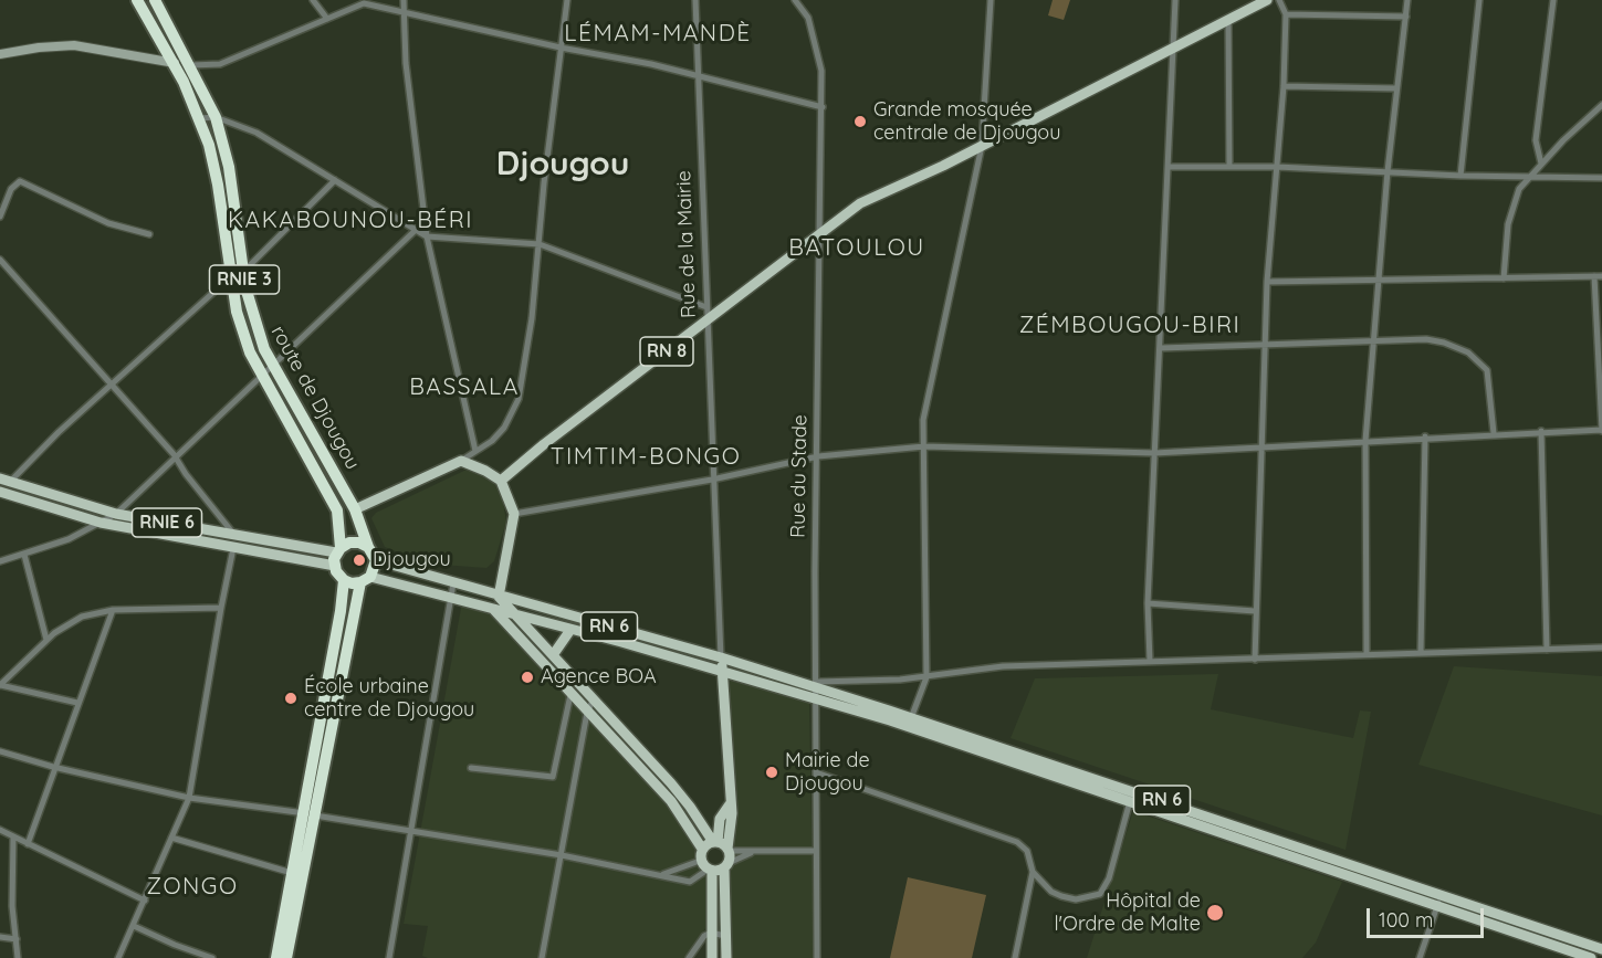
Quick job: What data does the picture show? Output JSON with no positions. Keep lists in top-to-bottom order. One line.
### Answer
{"streets":{"highway":["RNIE 3","route de Djougou"],"main road":["Rue de la Mairie","RN 8","RNIE 6","RN 6"],"street":["Rue du Stade"]},"crossings":[["Rue de la Mairie","RN 8"],["Rue de la Mairie","RN 6"],["RNIE 3","route de Djougou"],["RNIE 3","RNIE 6"],["RN 8","Rue du Stade"],["route de Djougou","RNIE 6"],["Rue du Stade","RN 6"]],"districts":["LÉMAM-MANDÈ","Djougou","KAKABOUNOU-BÉRI","BATOULOU","ZÉMBOUGOU-BIRI","BASSALA","TIMTIM-BONGO","ZONGO"],"places":["Grande mosquée centrale de Djougou","Djougou","Agence BOA","École urbaine centre de Djougou","Mairie de Djougou","Hôpital de l'Ordre de Malte"],"scale_bar":"100 m"}
